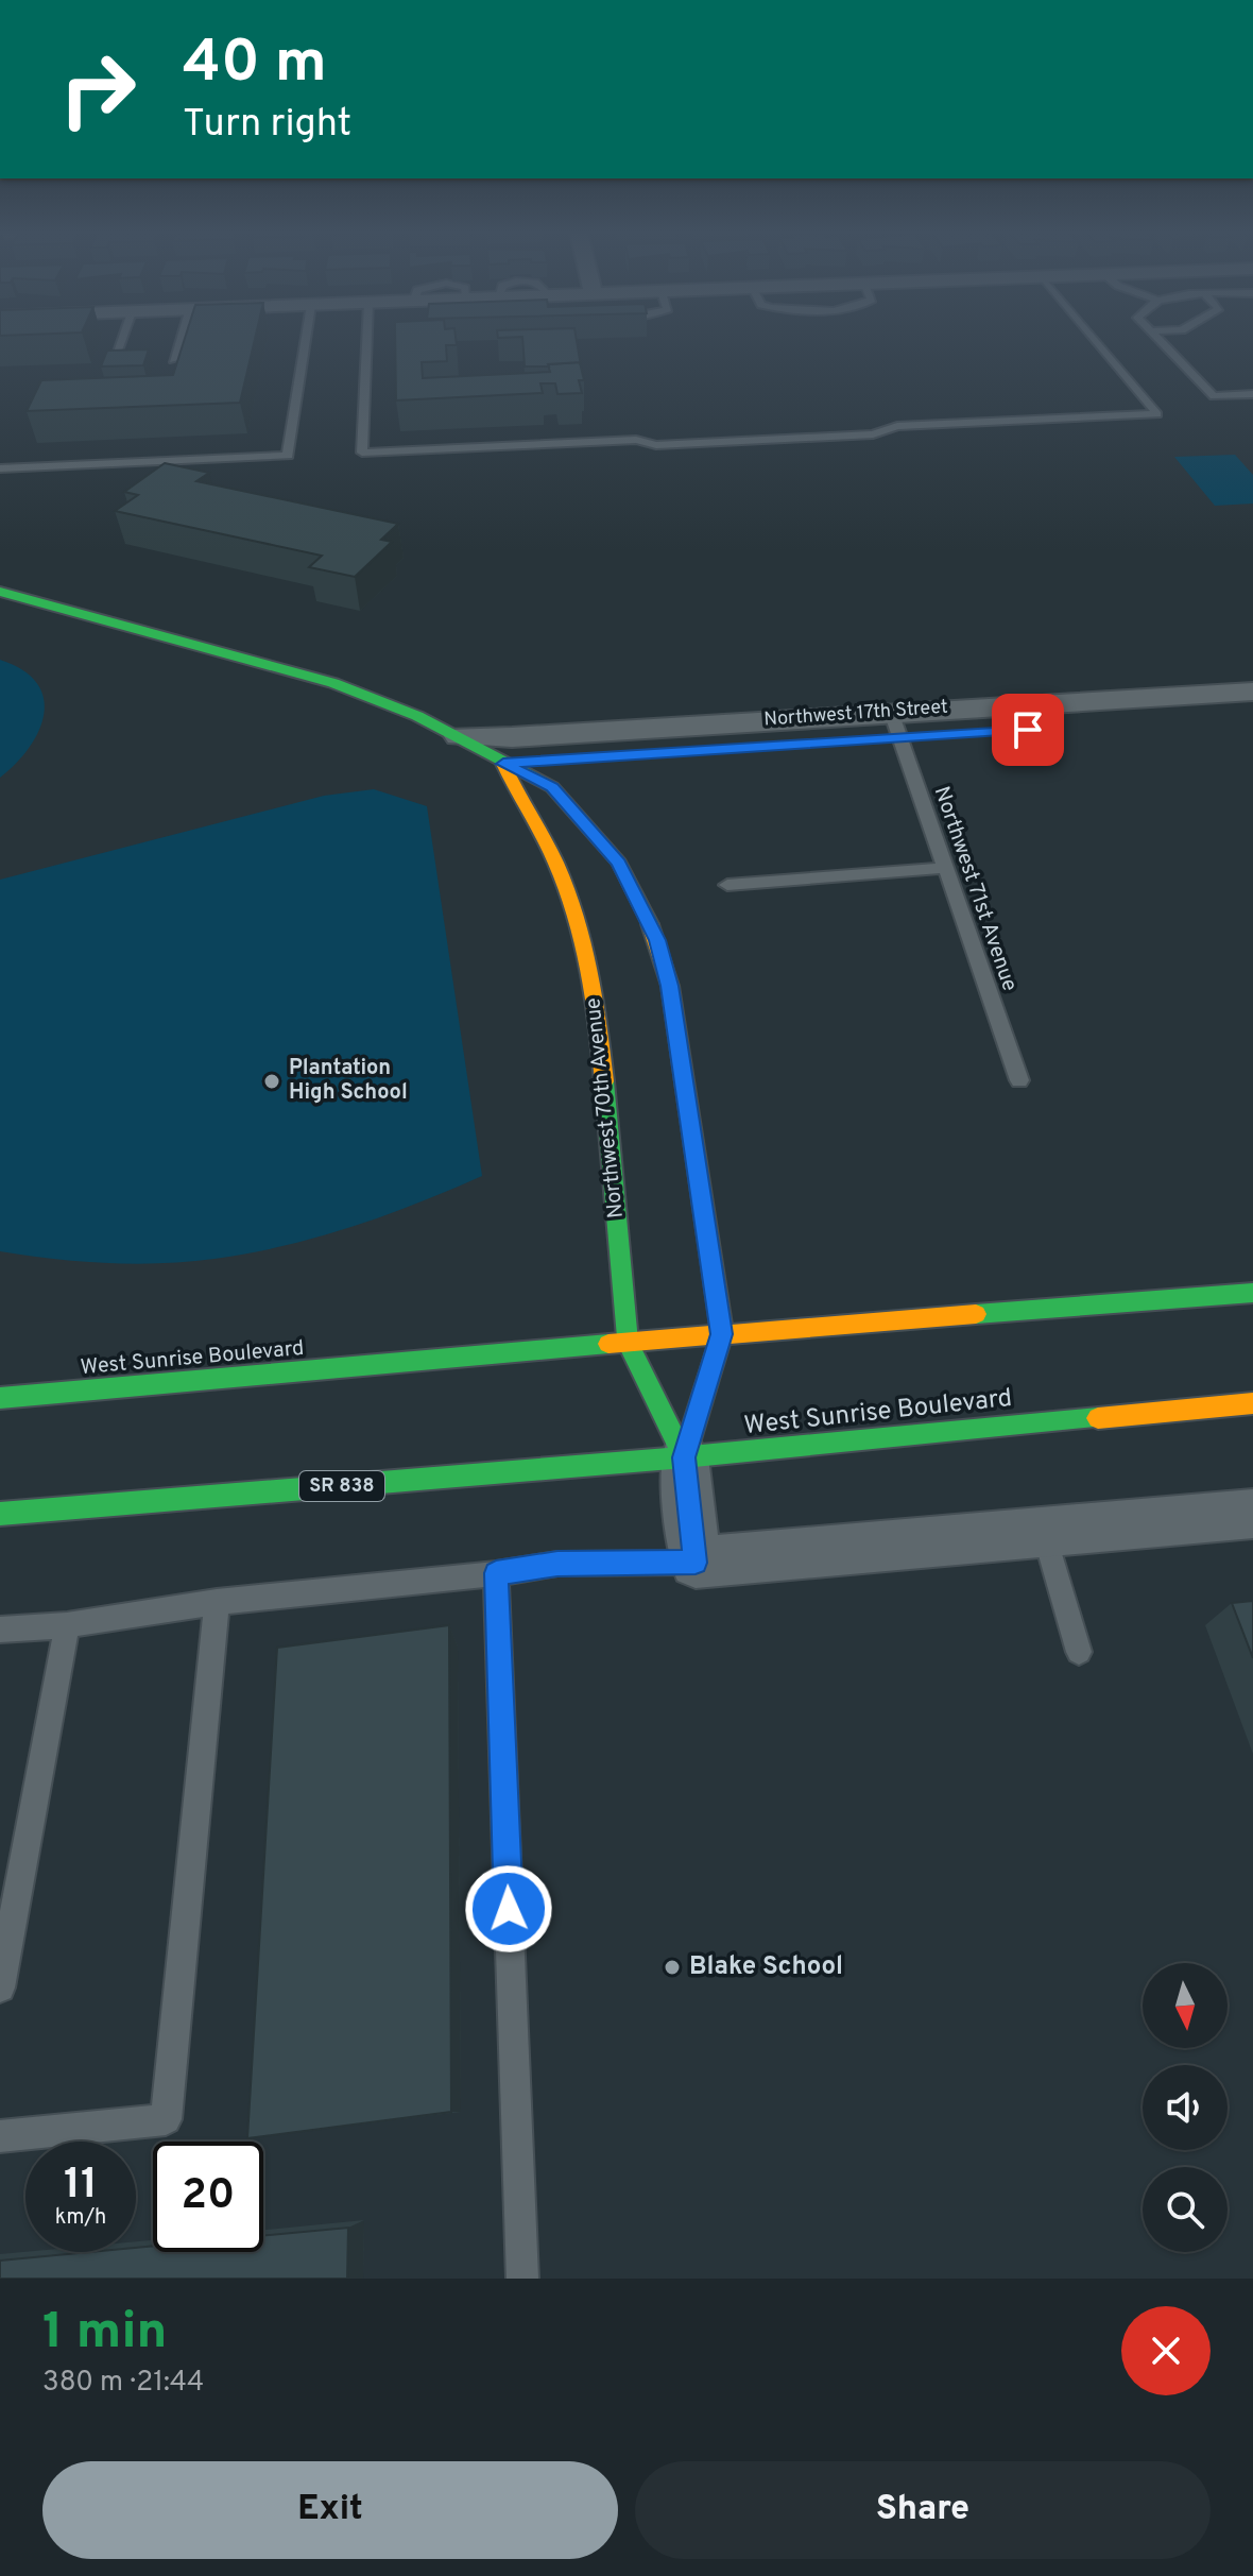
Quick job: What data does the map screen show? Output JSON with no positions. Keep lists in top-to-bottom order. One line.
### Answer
{"streets":{"main road":["Northwest 70th Avenue","West Sunrise Boulevard","SR 838"],"street":["Northwest 17th Street"],"lane":["Northwest 71st Avenue"]},"crossings":[["Northwest 17th Street","Northwest 71st Avenue"],["Northwest 17th Street","Northwest 70th Avenue"],["Northwest 70th Avenue","West Sunrise Boulevard"]],"places":["Plantation High School","Blake School"],"north":"bottom","page":{"turn":["40 m","Turn right"],"speed":"11 km/h","limit":"20","heading":["1 min","380 m · 21:44"],"buttons":["Exit","Share"]}}
